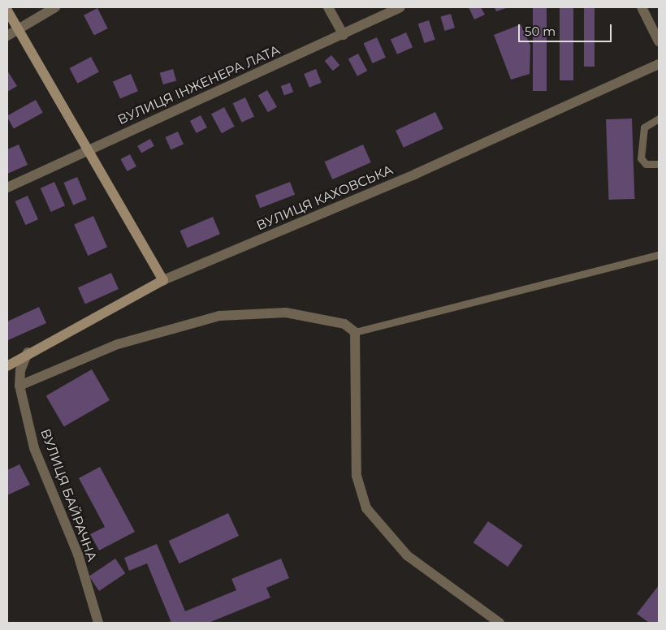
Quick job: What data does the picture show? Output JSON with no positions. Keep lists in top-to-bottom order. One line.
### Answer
{"streets":{"street":["ВУЛИЦЯ ІНЖЕНЕРА ЛАТА","ВУЛИЦЯ КАХОВСЬКА","ВУЛИЦЯ БАЙРАЧНА"]},"crossings":[["ВУЛИЦЯ КАХОВСЬКА","ВУЛИЦЯ БАЙРАЧНА"]],"scale_bar":"50 m"}
